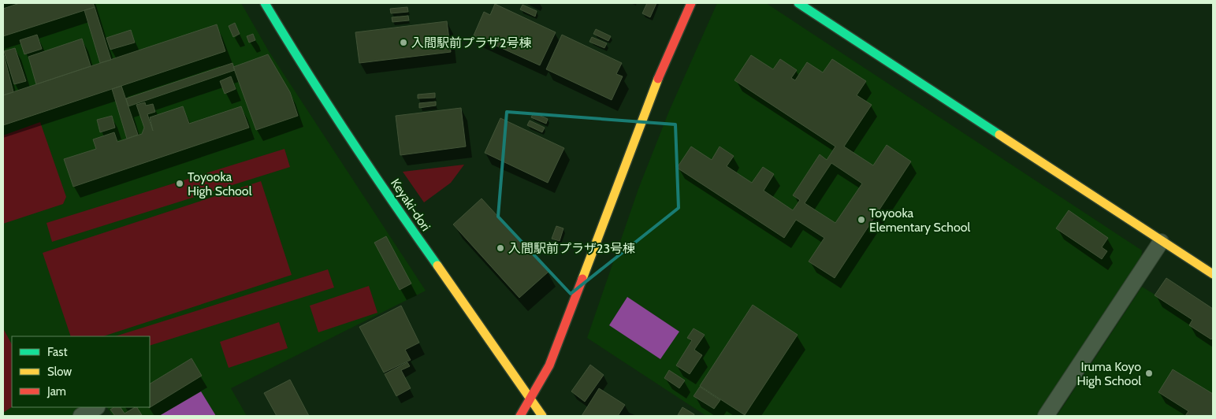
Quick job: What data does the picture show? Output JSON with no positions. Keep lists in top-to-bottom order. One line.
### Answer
{"streets":{"street":["Keyaki-dori"]},"places":["入間駅前プラザ2号棟","Toyooka High School","Toyooka Elementary School","入間駅前プラザ23号棟","Iruma Koyo High School"],"legend":["Fast","Slow","Jam"]}
